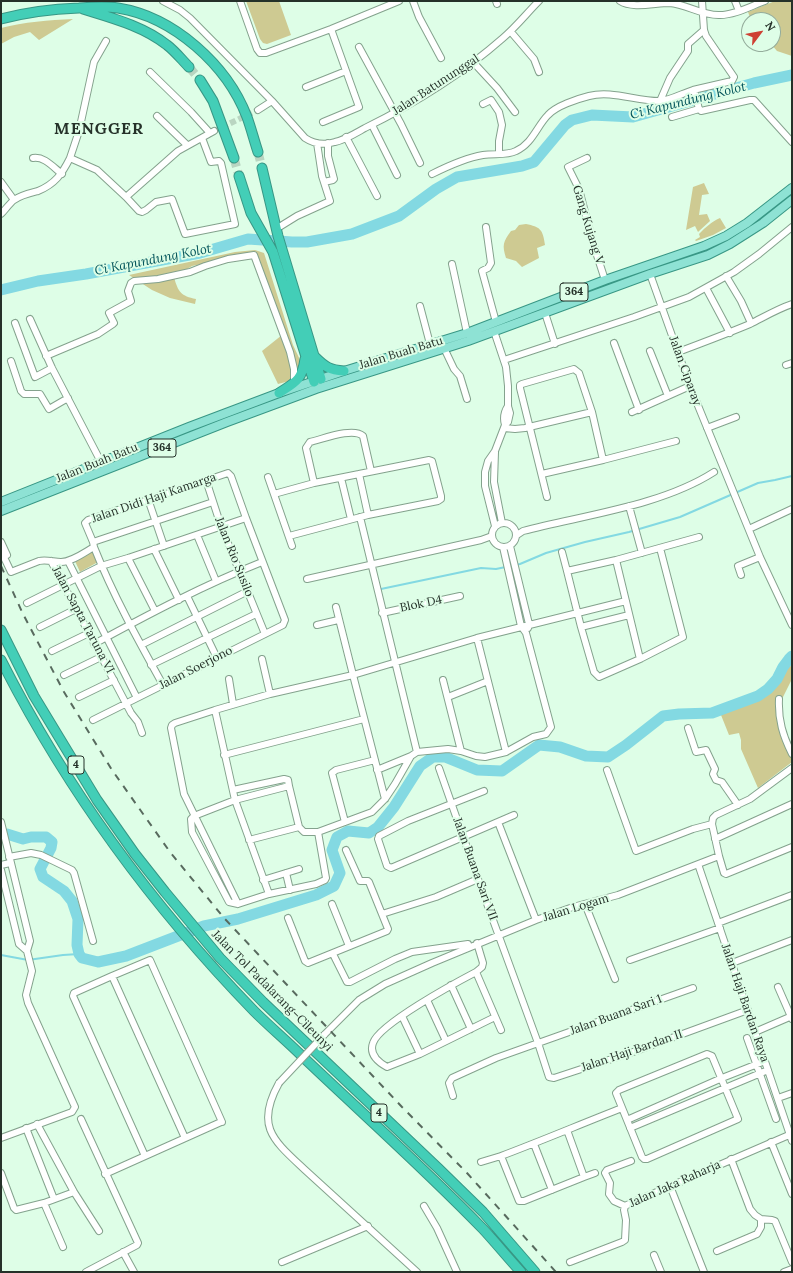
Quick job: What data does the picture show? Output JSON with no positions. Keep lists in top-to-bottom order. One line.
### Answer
{"streets":{"highway":["4","Jalan Tol Padalarang–Cileunyi"],"main road":["364","Jalan Buah Batu"],"street":["Jalan Batununggal","Gang Kujang V","Jalan Ciparay","Jalan Didi Haji Kamarga","Jalan Rio Susilo","Blok D4","Jalan Sapta Taruna VI","Jalan Soerjono","Jalan Buana Sari VII","Jalan Logam","Jalan Haji Bardan Raya","Jalan Buana Sari 1","Jalan Haji Bardan II","Jalan Jaka Raharja"]},"crossings":[["Gang Kujang V","Jalan Buah Batu"],["Jalan Buah Batu","Jalan Ciparay"],["Jalan Didi Haji Kamarga","Jalan Rio Susilo"],["Jalan Rio Susilo","Jalan Soerjono"],["Jalan Sapta Taruna VI","Jalan Soerjono"],["Jalan Buana Sari VII","Jalan Logam"],["Jalan Buana Sari VII","Jalan Buana Sari 1"],["Jalan Buana Sari VII","Jalan Haji Bardan II"],["Jalan Logam","Jalan Haji Bardan Raya"],["Jalan Haji Bardan Raya","Jalan Haji Bardan II"],["Jalan Haji Bardan Raya","Jalan Jaka Raharja"],["Jalan Buana Sari 1","Jalan Haji Bardan II"]],"districts":["MENGGER"],"water":["Ci Kapundung Kolot"],"north":"top right"}
